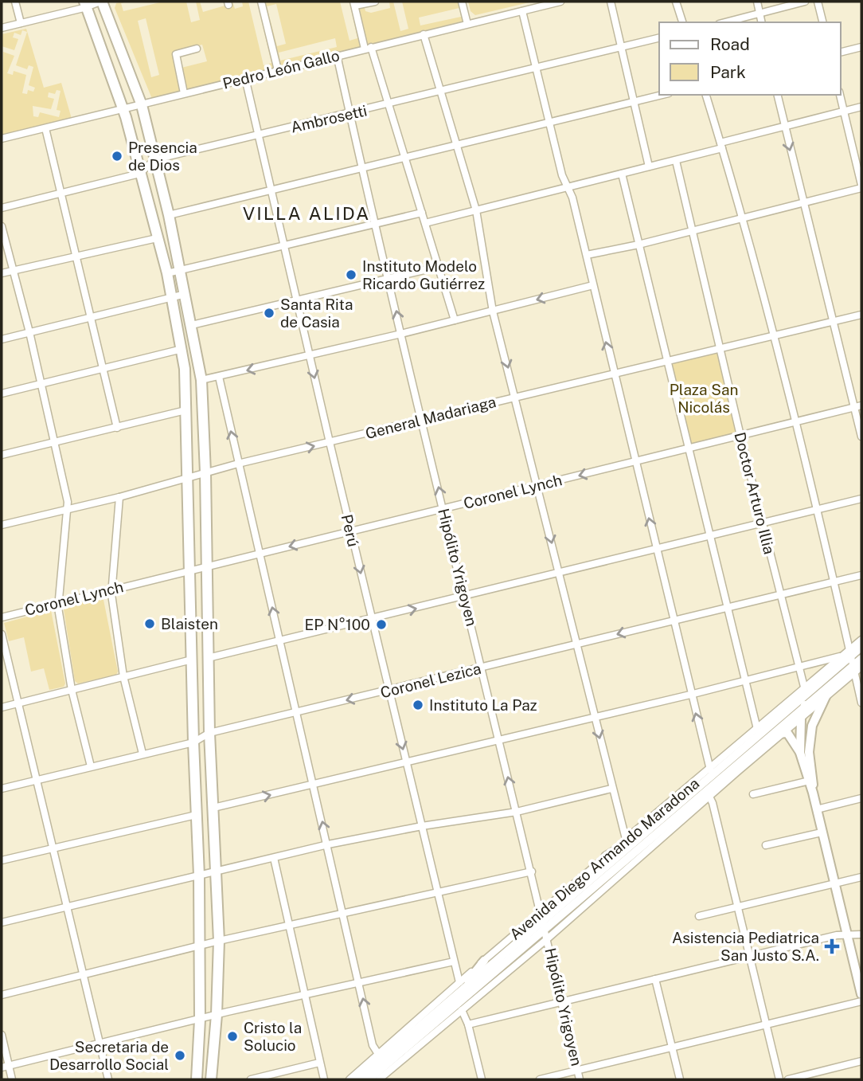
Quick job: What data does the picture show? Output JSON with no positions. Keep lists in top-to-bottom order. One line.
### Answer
{"streets":{"main road":["Doctor Arturo Illia","Avenida Diego Armando Maradona"],"street":["Pedro León Gallo","Ambrosetti","General Madariaga","Coronel Lynch","Perú","Hipólito Yrigoyen","Coronel Lezica"]},"crossings":[["Pedro León Gallo","Perú"],["Pedro León Gallo","Hipólito Yrigoyen"],["Ambrosetti","Perú"],["Ambrosetti","Hipólito Yrigoyen"],["General Madariaga","Doctor Arturo Illia"],["General Madariaga","Perú"],["General Madariaga","Hipólito Yrigoyen"],["Coronel Lynch","Doctor Arturo Illia"],["Coronel Lynch","Perú"],["Coronel Lynch","Hipólito Yrigoyen"],["Doctor Arturo Illia","Coronel Lezica"],["Doctor Arturo Illia","Avenida Diego Armando Maradona"],["Perú","Coronel Lezica"],["Perú","Avenida Diego Armando Maradona"],["Hipólito Yrigoyen","Coronel Lezica"],["Hipólito Yrigoyen","Avenida Diego Armando Maradona"]],"districts":["VILLA ALIDA"],"parks":["Plaza San Nicolás"],"places":{"other":["Presencia de Dios","Instituto Modelo Ricardo Gutiérrez","Santa Rita de Casia","Blaisten","EP N°100","Instituto La Paz","Cristo la Solucio","Secretaria de Desarrollo Social"],"health":["Asistencia Pediatrica San Justo S.A."]},"legend":["Road","Park"]}
